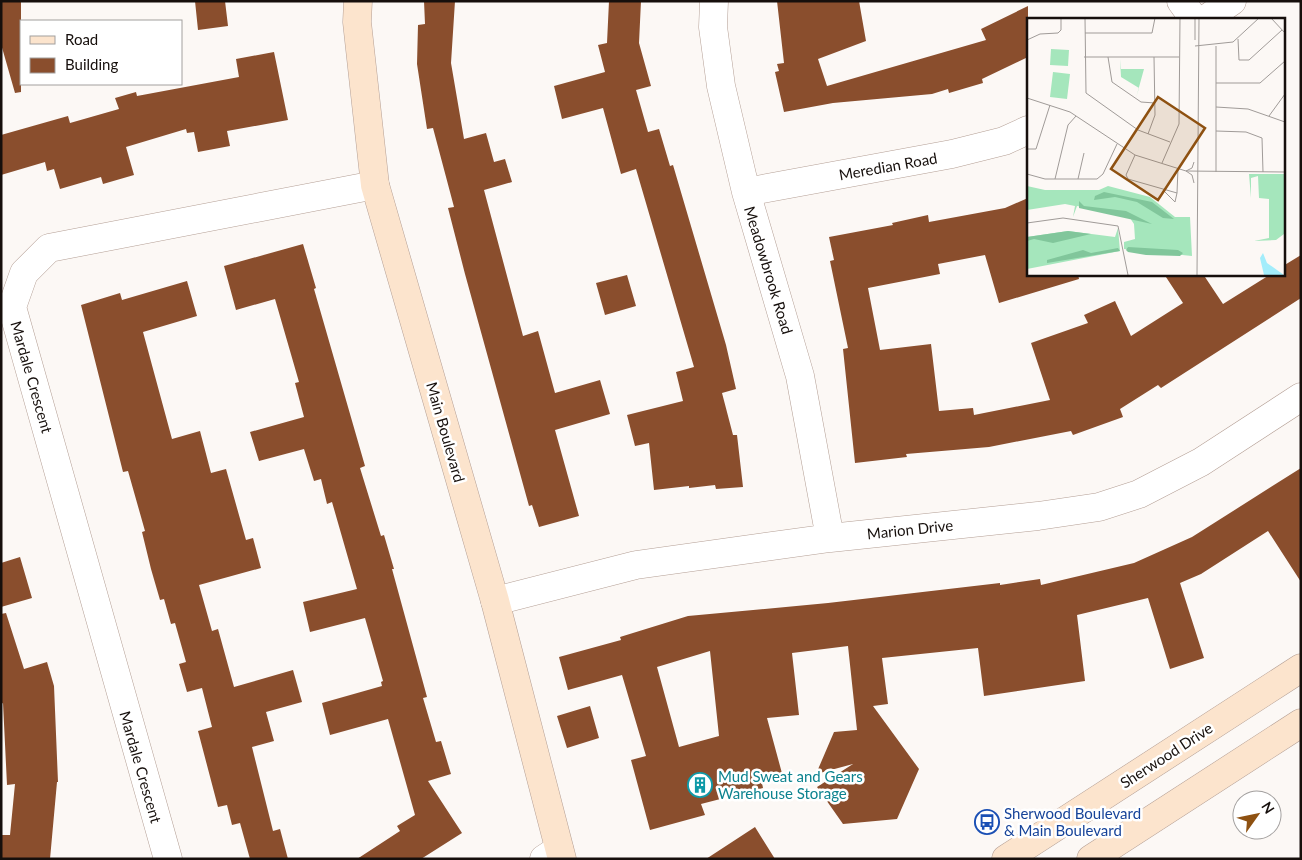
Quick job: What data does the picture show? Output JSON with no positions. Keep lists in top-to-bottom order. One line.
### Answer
{"streets":{"street":["Meredian Road","Meadowbrook Road","Mardale Crescent","Main Boulevard","Marion Drive","Sherwood Drive"]},"crossings":[["Meredian Road","Meadowbrook Road"],["Meadowbrook Road","Marion Drive"],["Mardale Crescent","Main Boulevard"],["Main Boulevard","Marion Drive"]],"places":{"building":["Mud Sweat and Gears Warehouse Storage"],"bus stop":["Sherwood Boulevard & Main Boulevard"]},"legend":["Road","Building"],"north":"top right"}
